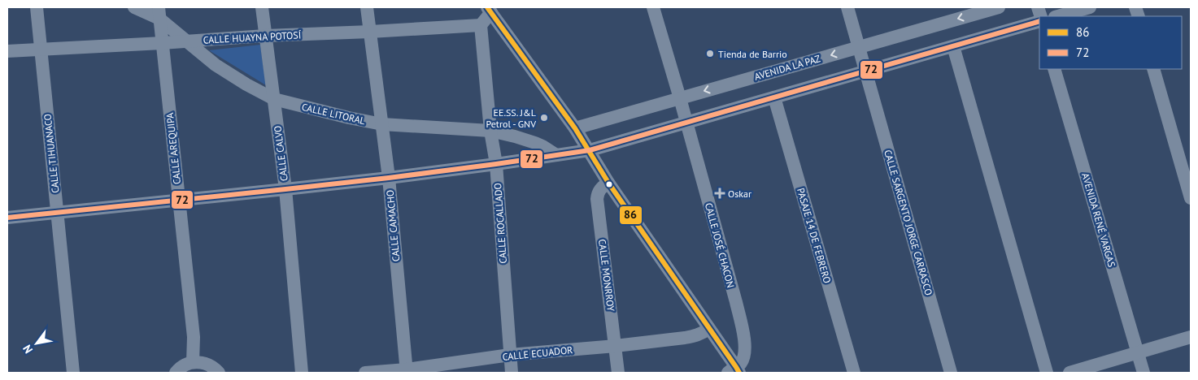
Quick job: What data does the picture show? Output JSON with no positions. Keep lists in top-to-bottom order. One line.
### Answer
{"streets":{"street":["CALLE HUAYNA POTOSÍ","AVENIDA LA PAZ","CALLE LITORAL","CALLE AREQUIPA","CALLE TIHUANACO","CALLE CALVO","AVENIDA RENÉ VARGAS","CALLE SARGENTO JORGE CARRASCO","CALLE ROCALLADO","CALLE CAMACHO","PASAJE 14 DE FEBRERO","CALLE JOSÉ CHACON","CALLE MONRROY","CALLE ECUADOR"]},"crossings":[["CALLE HUAYNA POTOSÍ","CALLE LITORAL"],["CALLE HUAYNA POTOSÍ","CALLE AREQUIPA"],["CALLE HUAYNA POTOSÍ","CALLE TIHUANACO"],["CALLE HUAYNA POTOSÍ","CALLE CALVO"],["CALLE HUAYNA POTOSÍ","CALLE ROCALLADO"],["CALLE HUAYNA POTOSÍ","CALLE CAMACHO"],["AVENIDA LA PAZ","CALLE SARGENTO JORGE CARRASCO"],["AVENIDA LA PAZ","CALLE JOSÉ CHACON"],["CALLE LITORAL","CALLE AREQUIPA"],["CALLE LITORAL","CALLE CALVO"],["CALLE LITORAL","CALLE ROCALLADO"],["CALLE LITORAL","CALLE CAMACHO"],["CALLE ROCALLADO","CALLE ECUADOR"],["CALLE CAMACHO","CALLE ECUADOR"],["CALLE MONRROY","CALLE ECUADOR"]],"places":{"other":["Tienda de Barrio","EE.SS. J&L Petrol - GNV"],"health":["Oskar"]},"lines":["transit line 86","transit line 72"],"legend":["86","72"],"north":"bottom left"}
